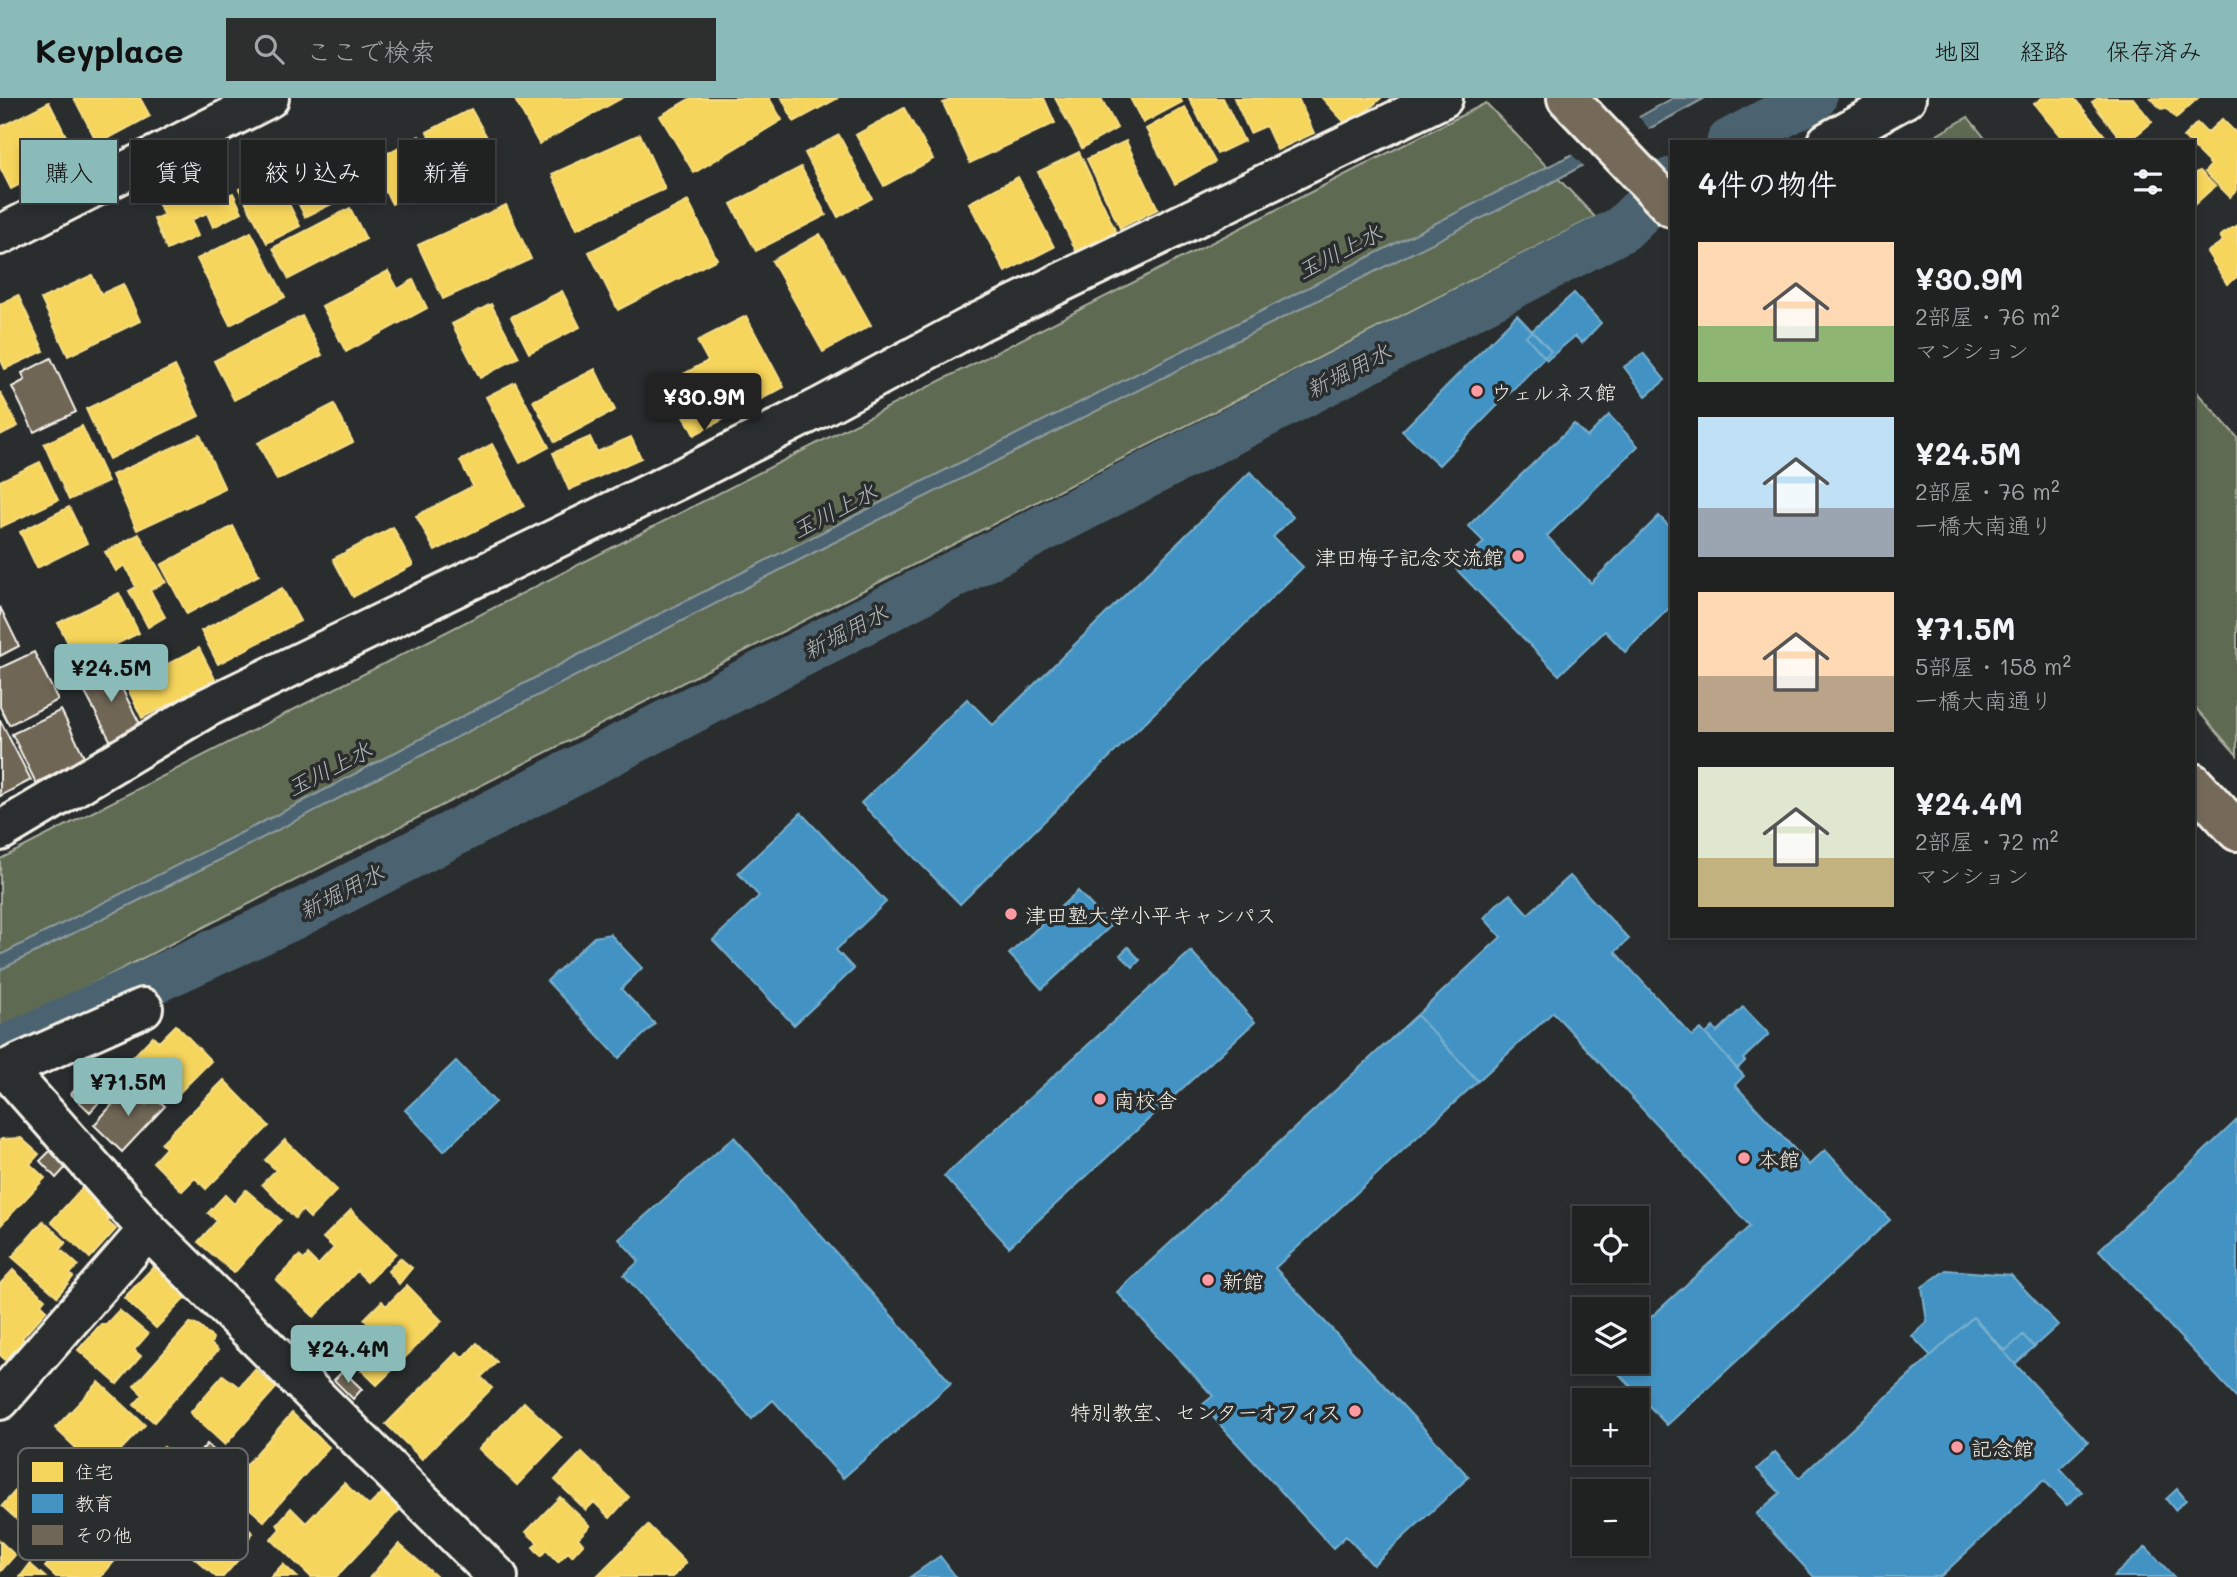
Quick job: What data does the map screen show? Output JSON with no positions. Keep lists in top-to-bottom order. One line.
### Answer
{"water":["玉川上水","新堀用水"],"places":["ウェルネス館","津田梅子記念交流館","津田塾大学小平キャンパス","南校舎","本館","新館","特別教室、センターオフィス","記念館"],"legend":["住宅","教育","その他"],"page":{"header":"Keyplace","search":"ここで検索","nav":["地図","経路","保存済み"],"chip":["購入","賃貸","絞り込み","新着"],"heading":"4件の物件","list":[{"name":"¥30.9M","note":"2部屋 · 76 m² · マンション"},{"name":"¥24.5M","note":"2部屋 · 76 m² · 一橋大南通り"},{"name":"¥71.5M","note":"5部屋 · 158 m² · 一橋大南通り"},{"name":"¥24.4M","note":"2部屋 · 72 m² · マンション"}],"price":["¥30.9M","¥24.5M","¥71.5M","¥24.4M"],"map_buttons":["+","−"]}}
